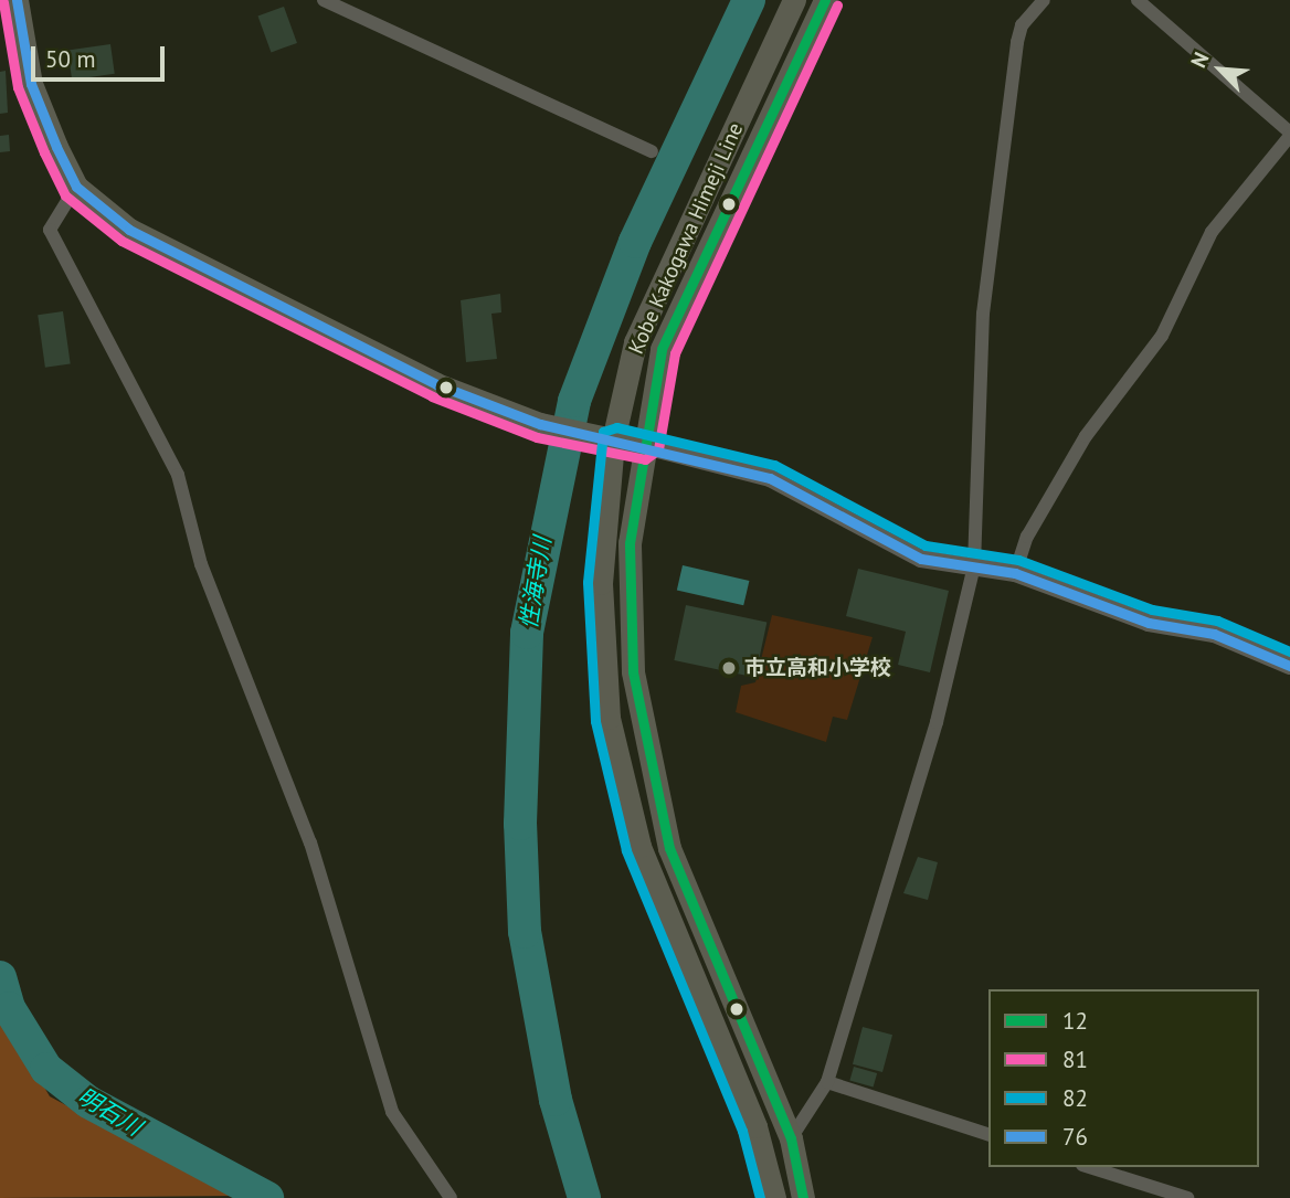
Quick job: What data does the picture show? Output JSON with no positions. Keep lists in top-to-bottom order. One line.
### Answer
{"streets":{"main road":["Kobe Kakogawa Himeji Line"]},"water":["性海寺川","明石川"],"places":["市立高和小学校"],"lines":["transit line 12","transit line 76","transit line 81","transit line 82"],"legend":["12","81","82","76"],"scale_bar":"50 m","north":"top left"}
